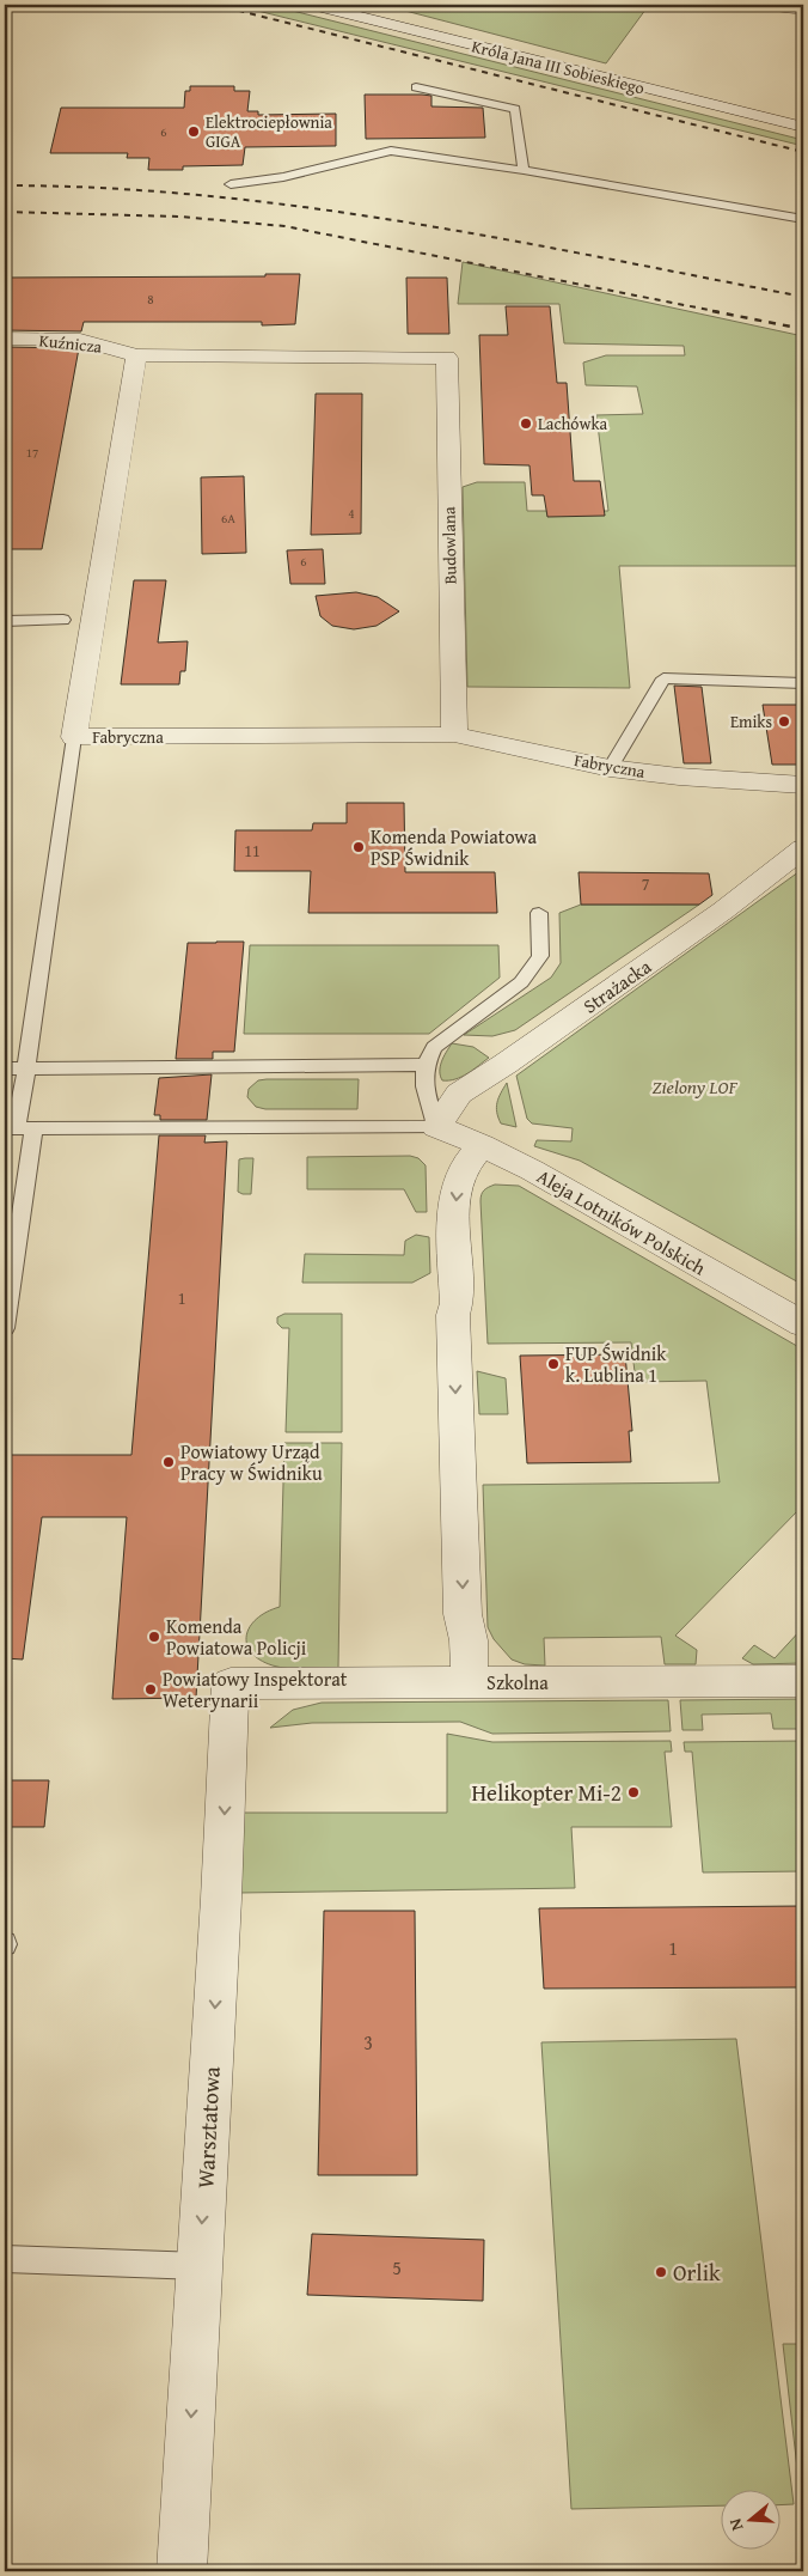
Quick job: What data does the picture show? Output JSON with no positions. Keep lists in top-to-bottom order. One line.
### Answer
{"streets":{"street":["Króla Jana III Sobieskiego","Kuźnicza","Budowlana","Fabryczna","Strażacka","Aleja Lotników Polskich","Szkolna","Warsztatowa"]},"crossings":[["Kuźnicza","Budowlana"],["Kuźnicza","Fabryczna"],["Budowlana","Fabryczna"],["Strażacka","Aleja Lotników Polskich"],["Szkolna","Warsztatowa"]],"one_way":["Warsztatowa"],"parks":["Zielony LOF"],"places":["Elektrociepłownia GIGA","Lachówka","Emiks","Komenda Powiatowa PSP Świdnik","FUP Świdnik k. Lublina 1","Powiatowy Urząd Pracy w Świdniku","Komenda Powiatowa Policji","Powiatowy Inspektorat Weterynarii","Helikopter Mi-2","Orlik"],"house_numbers":["6","8","17","4","6A","6","11","7","1","1","3","5"],"north":"left"}
